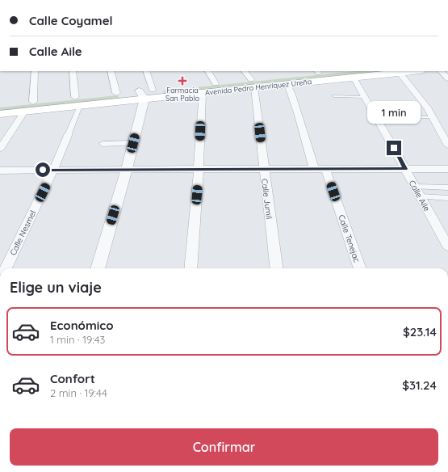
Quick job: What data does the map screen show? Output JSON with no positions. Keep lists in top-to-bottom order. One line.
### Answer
{"streets":{"main road":["Avenida Pedro Henríquez Ureña"],"street":["Calle Aile","Calle Jumil","Calle Nesmel","Calle Tenejac"]},"crossings":[["Avenida Pedro Henríquez Ureña","Calle Aile"],["Avenida Pedro Henríquez Ureña","Calle Jumil"],["Avenida Pedro Henríquez Ureña","Calle Nesmel"]],"places":{"health":["Farmacia San Pablo"]},"page":{"banner":["Calle Coyamel","Calle Aile"],"bubble":"1 min","heading":"Elige un viaje","list":[{"name":"Económico","note":"1 min · 19:43","value":"$23.14"},{"name":"Confort","note":"2 min · 19:44","value":"$31.24"}],"buttons":"Confirmar"}}
